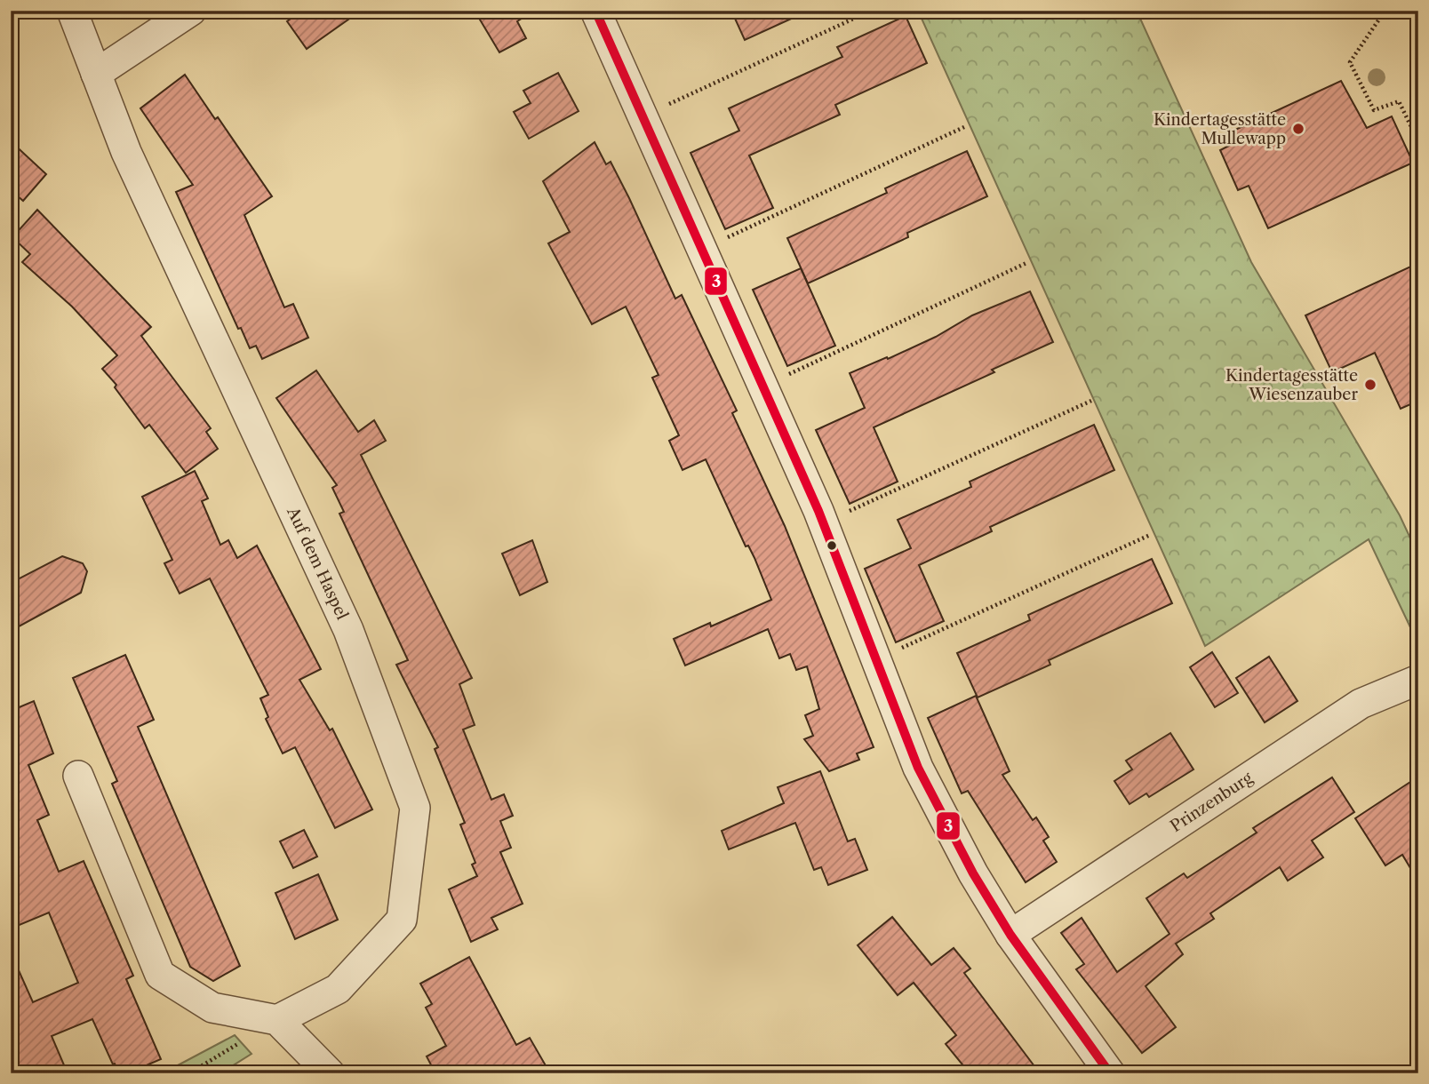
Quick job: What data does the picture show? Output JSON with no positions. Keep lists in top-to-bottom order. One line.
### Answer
{"streets":{"street":["Auf dem Haspel","Prinzenburg"]},"places":["Kindertagesstätte Mullewapp","Kindertagesstätte Wiesenzauber"],"lines":["transit line 3"]}
